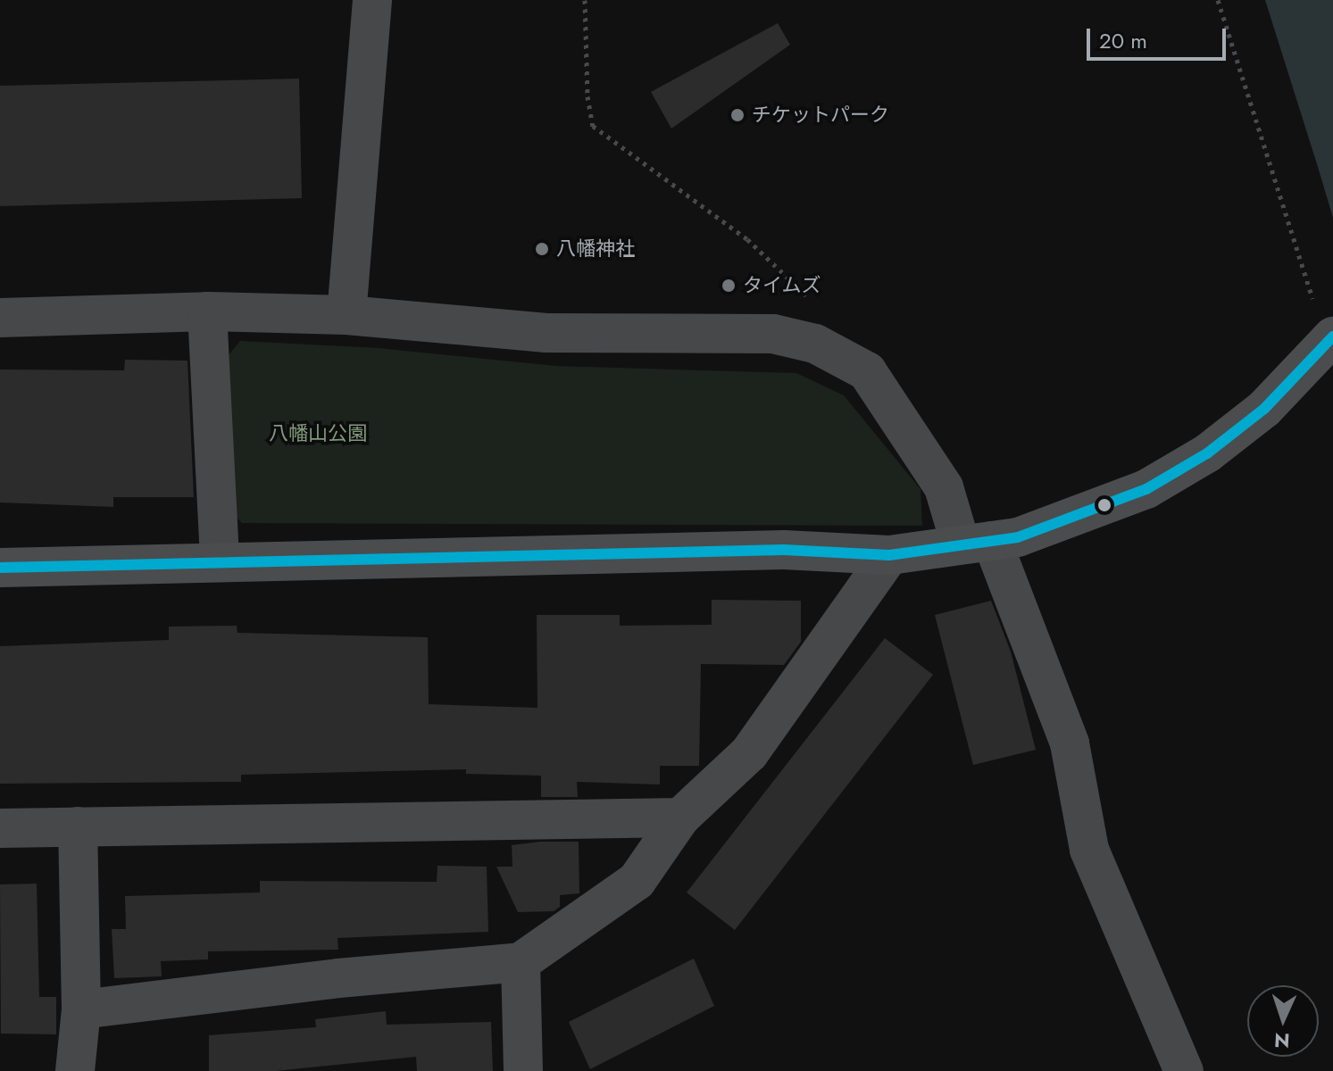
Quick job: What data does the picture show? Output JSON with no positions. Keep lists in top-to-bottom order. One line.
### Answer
{"parks":["八幡山公園"],"places":["チケットパーク","八幡神社","タイムズ"],"scale_bar":"20 m","north":"bottom"}
